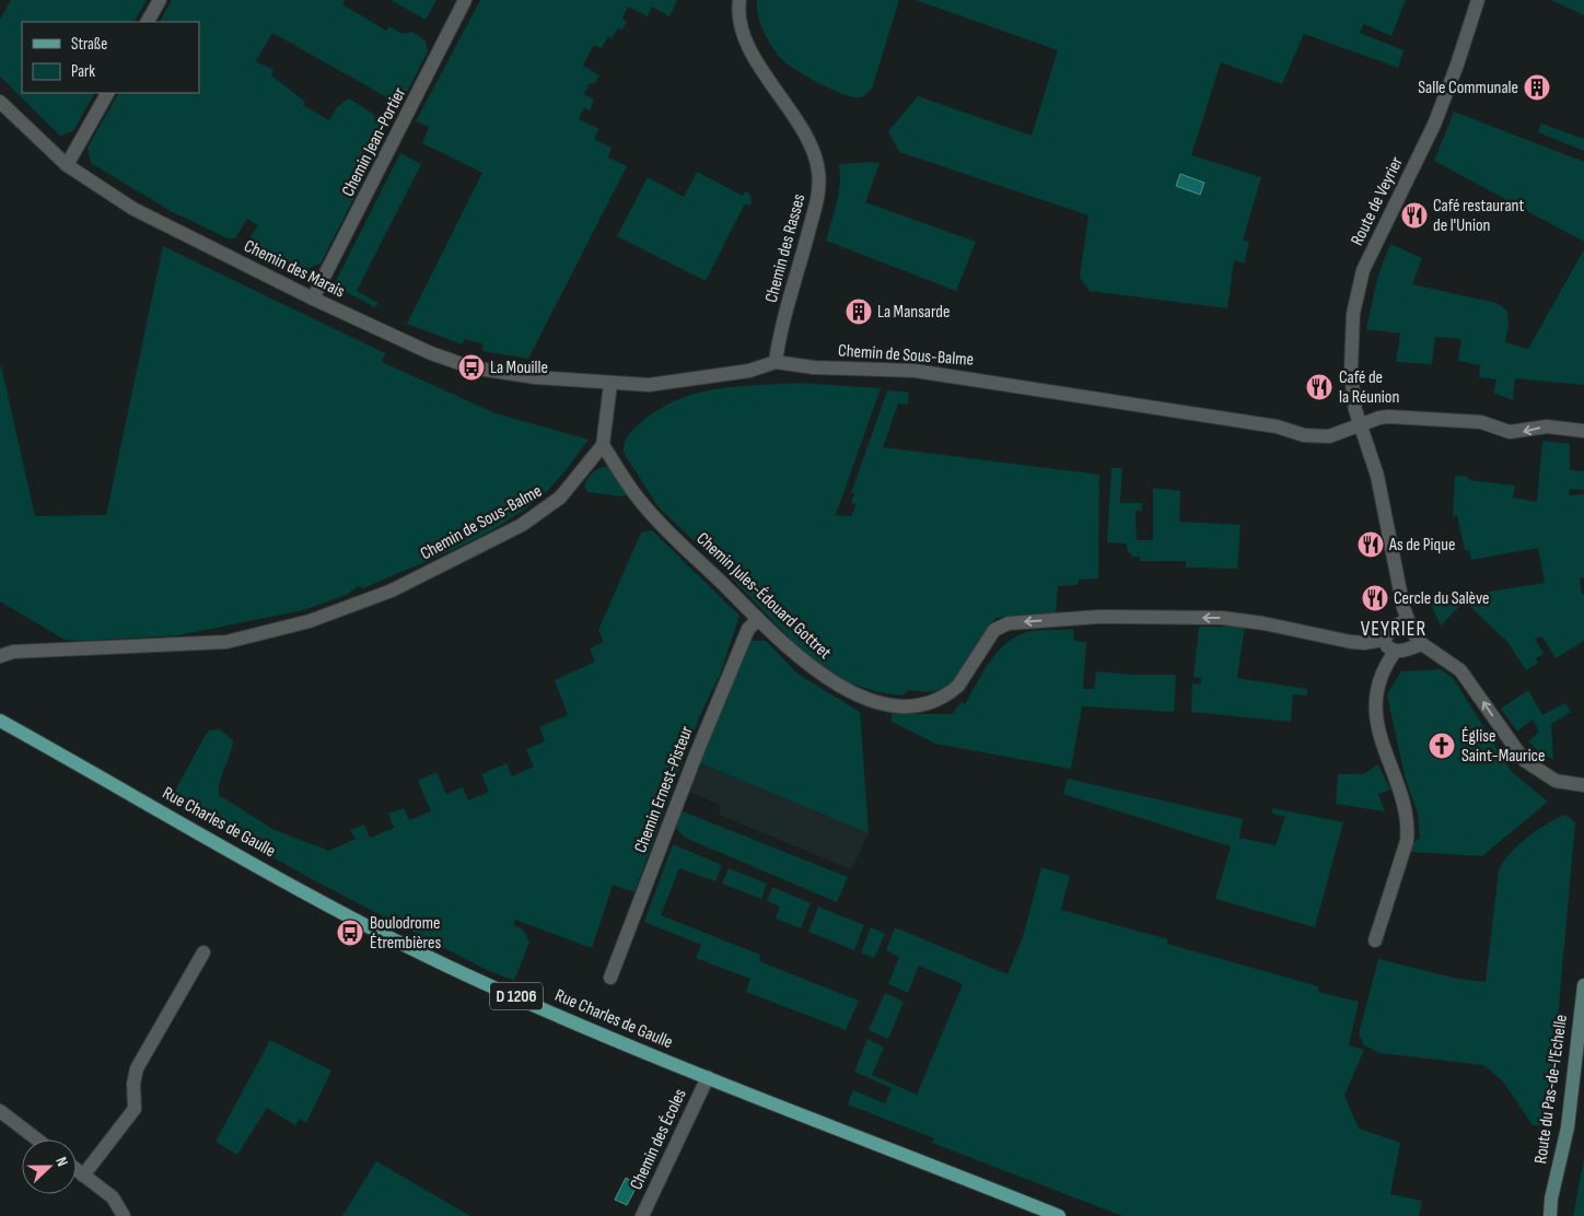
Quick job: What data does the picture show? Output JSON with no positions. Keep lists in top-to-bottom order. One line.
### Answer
{"streets":{"main road":["Rue Charles de Gaulle","D 1206","Route du Pas-de-l'Echelle"],"street":["Chemin Jean-Portier","Route de Veyrier","Chemin des Rasses","Chemin des Marais","Chemin de Sous-Balme","Chemin Jules-Édouard Gottret","Chemin Ernest-Pisteur","Chemin des Écoles"]},"crossings":[["Chemin Jean-Portier","Chemin des Marais"],["Route de Veyrier","Chemin de Sous-Balme"],["Chemin des Rasses","Chemin de Sous-Balme"],["Chemin des Marais","Chemin de Sous-Balme"],["Chemin de Sous-Balme","Chemin Jules-Édouard Gottret"],["Chemin Jules-Édouard Gottret","Chemin Ernest-Pisteur"],["Rue Charles de Gaulle","Chemin des Écoles"]],"one_way":["Chemin Jules-Édouard Gottret"],"districts":["VEYRIER"],"places":{"building":["Salle Communale","La Mansarde"],"restaurant":["Café restaurant de l'Union","Café de la Réunion","As de Pique","Cercle du Salève"],"bus stop":["La Mouille","Boulodrome Étrembières"],"church":["Église Saint-Maurice"]},"legend":["Straße","Park"],"north":"right"}
